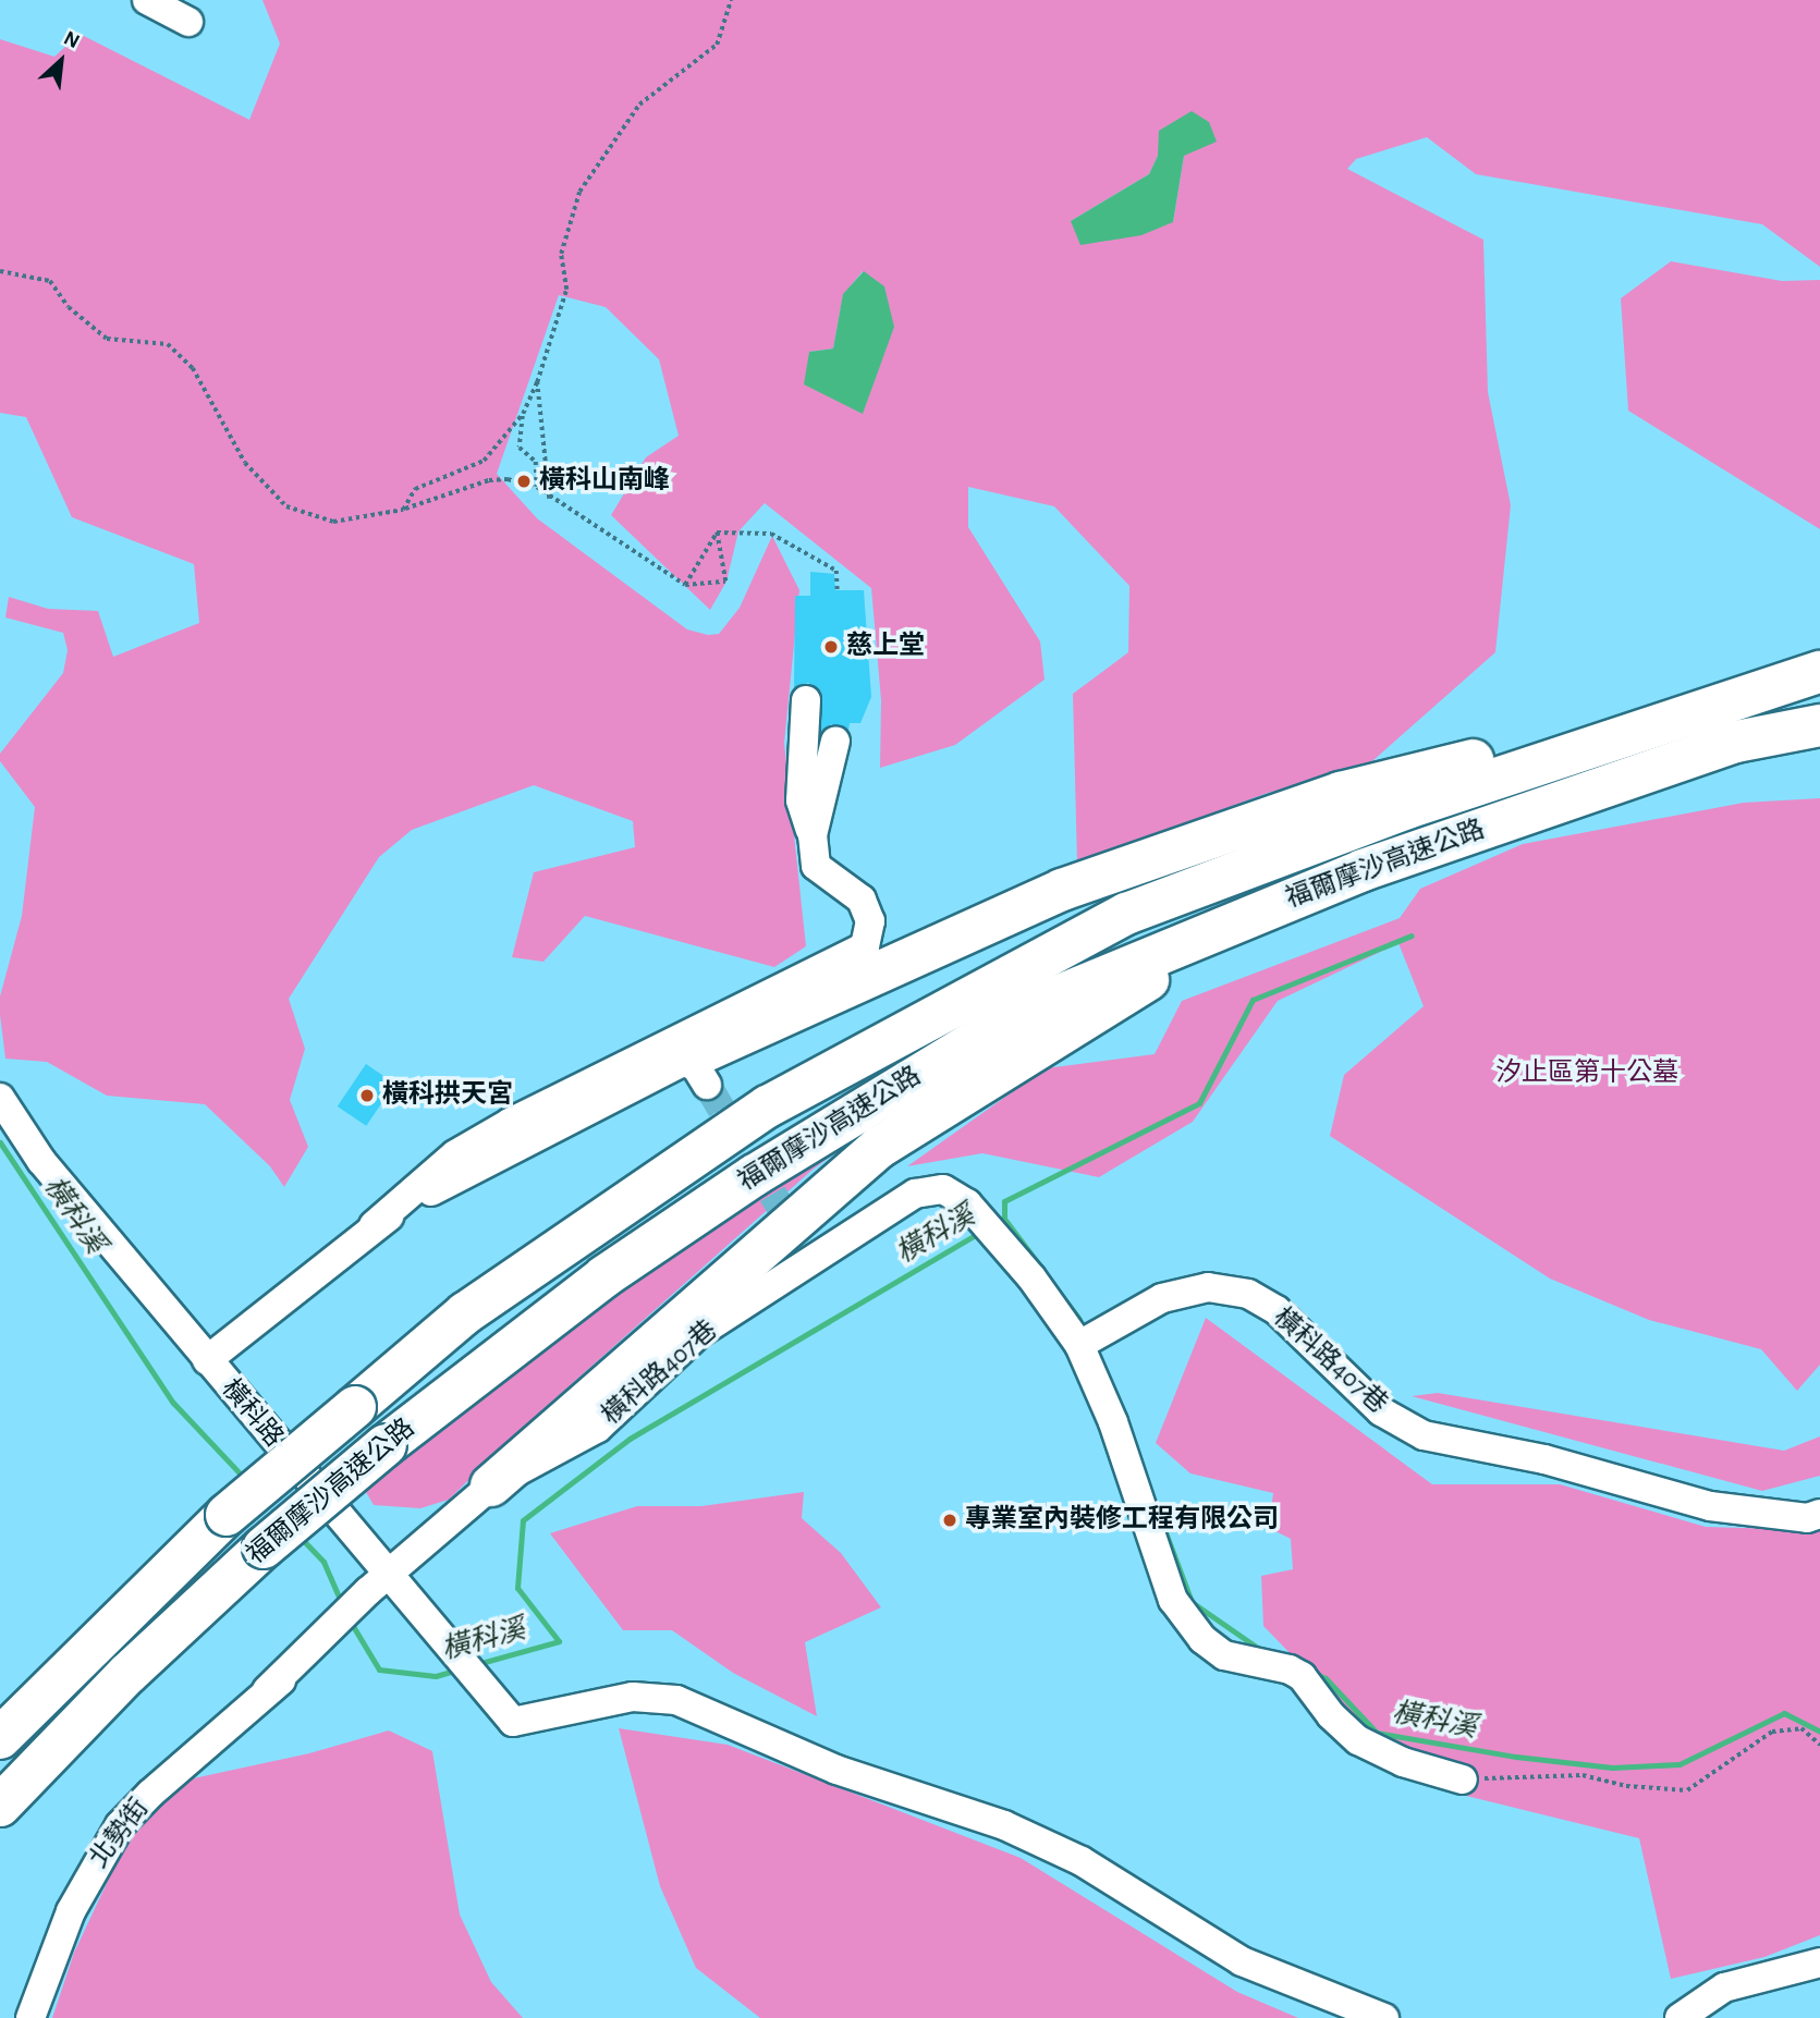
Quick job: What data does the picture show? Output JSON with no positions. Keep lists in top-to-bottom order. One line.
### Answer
{"streets":{"highway":["福爾摩沙高速公路"],"street":["橫科路407巷","橫科路","北勢街"]},"crossings":[["橫科路407巷","橫科路"],["橫科路407巷","北勢街"],["橫科路","北勢街"]],"water":["橫科溪"],"parks":["汐止區第十公墓"],"places":["橫科山南峰","慈上堂","橫科拱天宮","專業室內裝修工程有限公司"],"north":"top right"}
